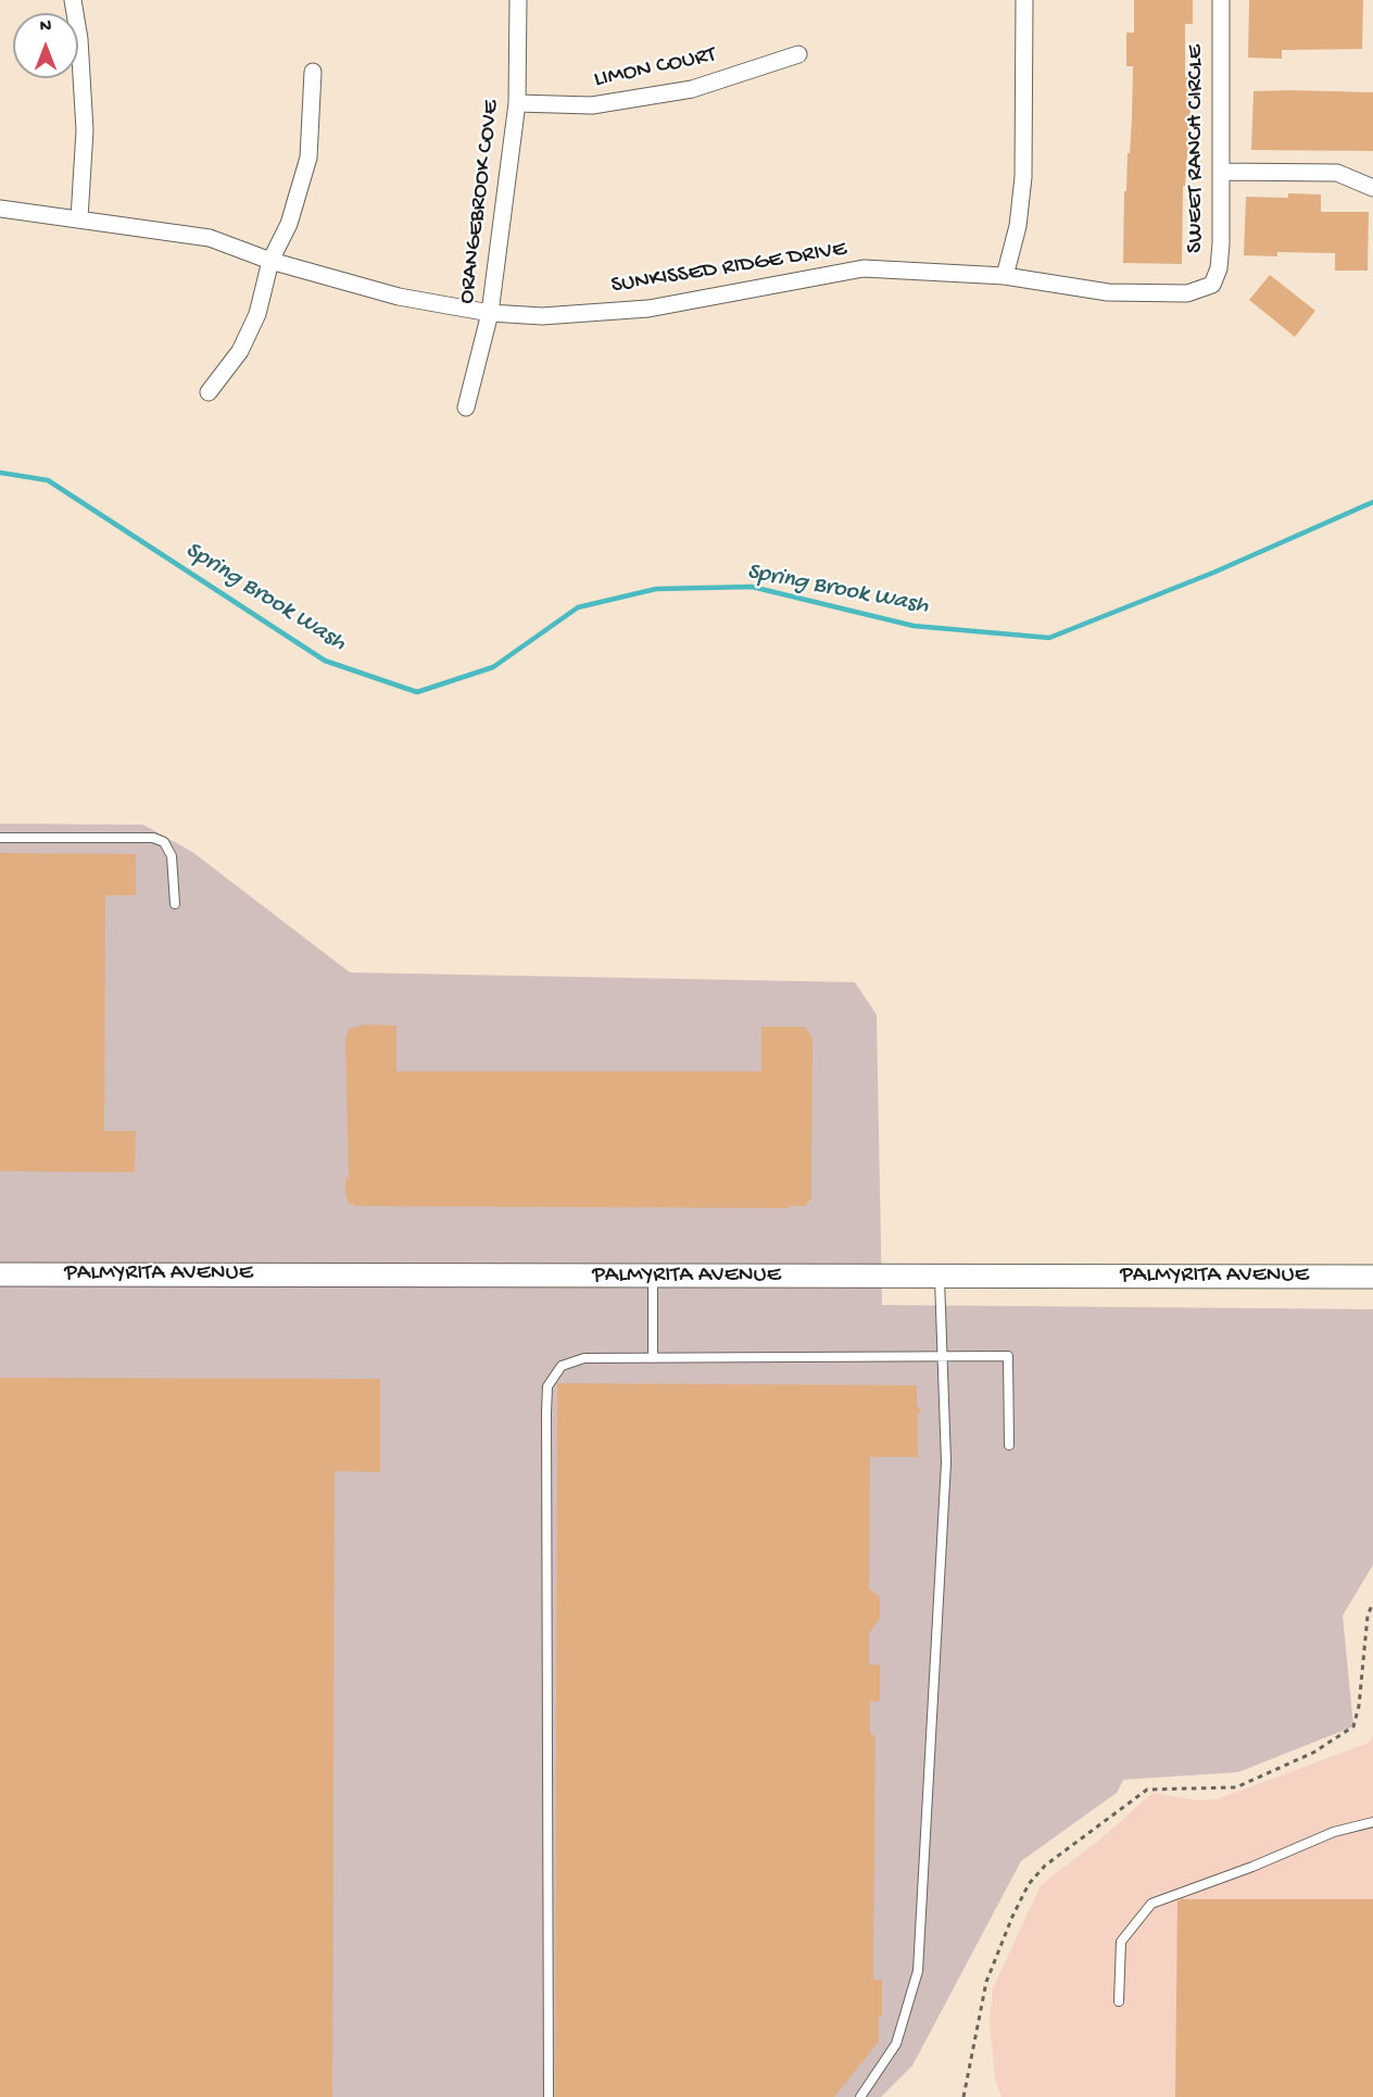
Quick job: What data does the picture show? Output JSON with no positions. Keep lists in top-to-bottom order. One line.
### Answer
{"streets":{"street":["LIMON COURT","SWEET RANCH CIRCLE","ORANGEBROOK COVE","SUNKISSED RIDGE DRIVE","PALMYRITA AVENUE"]},"crossings":[["LIMON COURT","ORANGEBROOK COVE"],["SWEET RANCH CIRCLE","SUNKISSED RIDGE DRIVE"],["ORANGEBROOK COVE","SUNKISSED RIDGE DRIVE"]],"water":["Spring Brook Wash"],"north":"top"}
